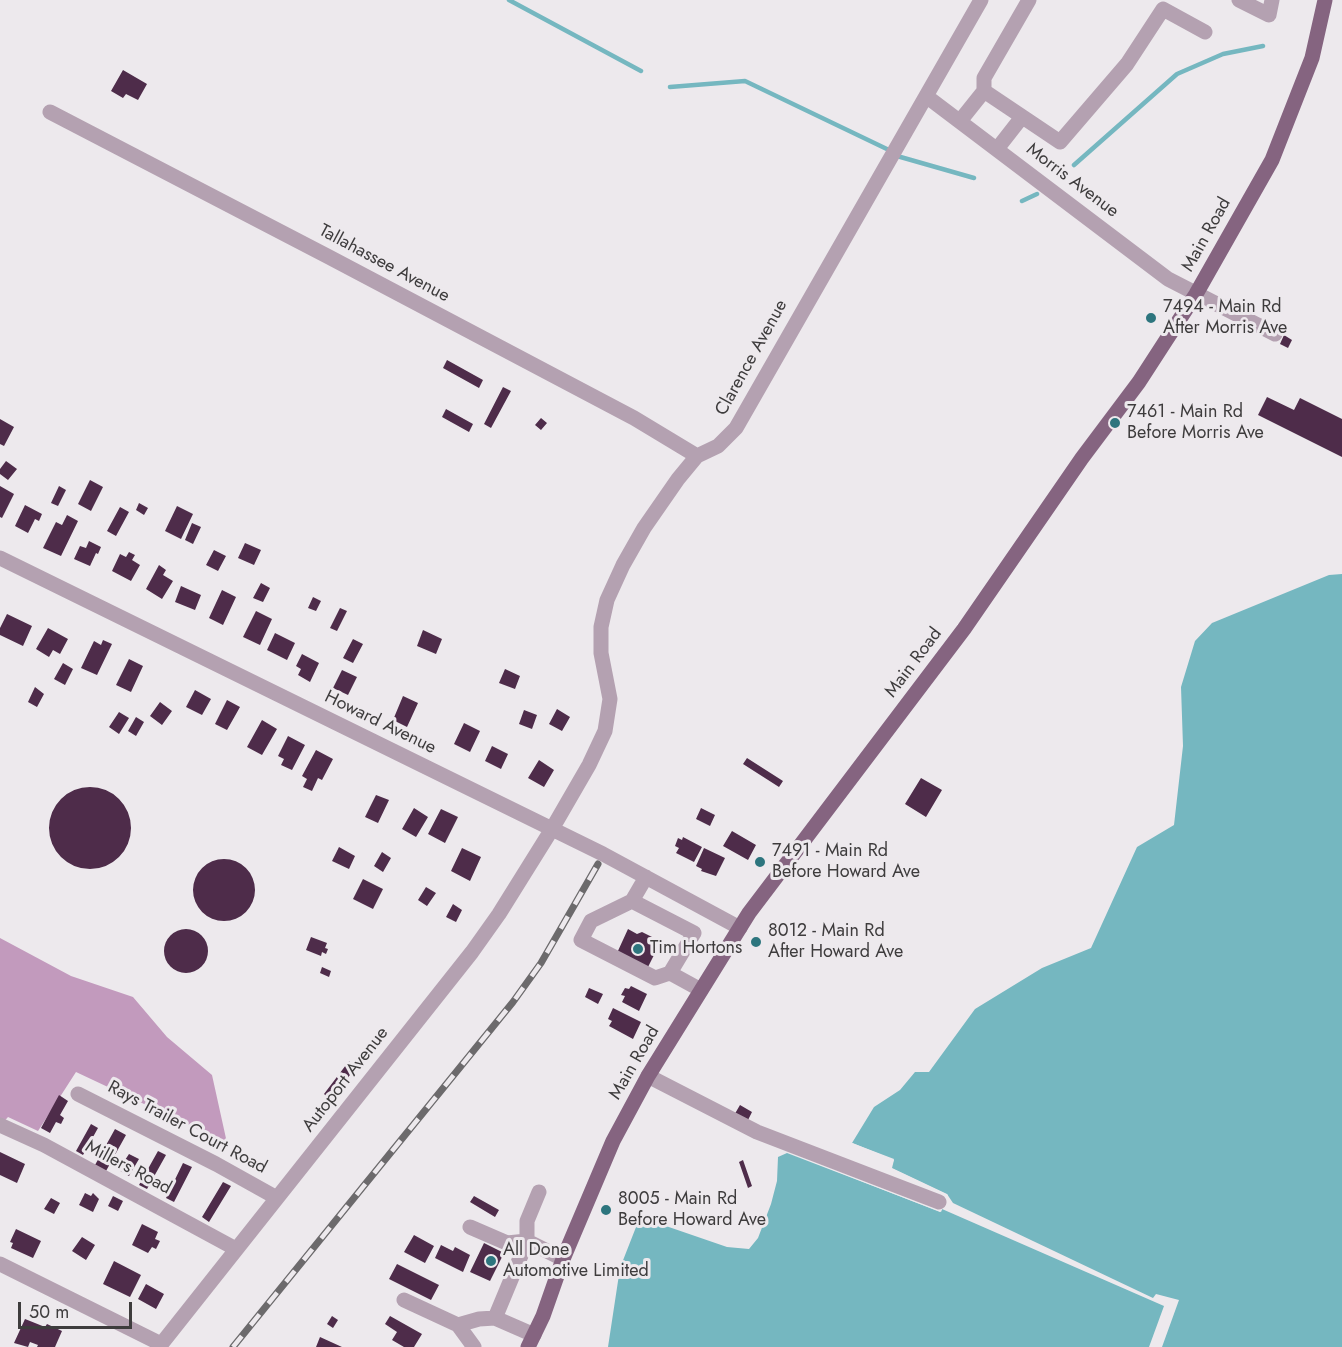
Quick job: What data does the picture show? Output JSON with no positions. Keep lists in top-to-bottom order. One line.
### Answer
{"streets":{"main road":["Main Road"],"street":["Morris Avenue","Tallahassee Avenue","Clarence Avenue","Howard Avenue","Autoport Avenue","Rays Trailer Court Road","Millers Road"]},"crossings":[["Morris Avenue","Main Road"],["Morris Avenue","Clarence Avenue"],["Main Road","Howard Avenue"],["Tallahassee Avenue","Clarence Avenue"],["Clarence Avenue","Howard Avenue"],["Clarence Avenue","Autoport Avenue"],["Howard Avenue","Autoport Avenue"],["Autoport Avenue","Rays Trailer Court Road"],["Autoport Avenue","Millers Road"]],"places":["7494 - Main Rd After Morris Ave","7461 - Main Rd Before Morris Ave","7491 - Main Rd Before Howard Ave","8012 - Main Rd After Howard Ave","Tim Hortons","8005 - Main Rd Before Howard Ave","All Done Automotive Limited"],"scale_bar":"50 m"}
